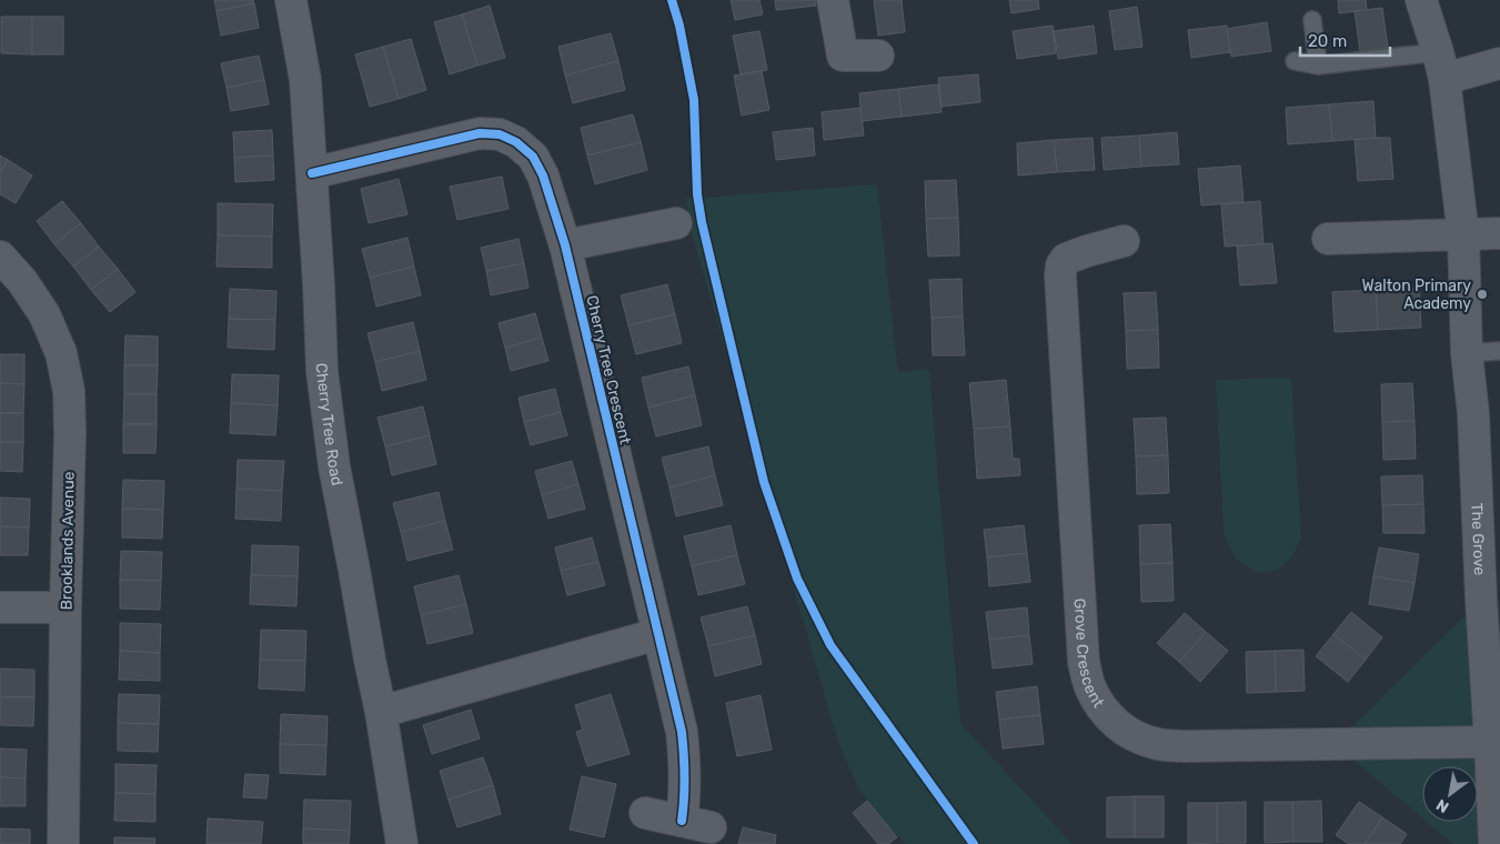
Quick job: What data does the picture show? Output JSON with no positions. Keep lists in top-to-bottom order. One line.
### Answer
{"streets":{"street":["Cherry Tree Crescent","Cherry Tree Road","The Grove","Brooklands Avenue","Grove Crescent"]},"crossings":[["Cherry Tree Crescent","Cherry Tree Road"],["The Grove","Grove Crescent"]],"places":["Walton Primary Academy"],"scale_bar":"20 m","north":"bottom left"}
